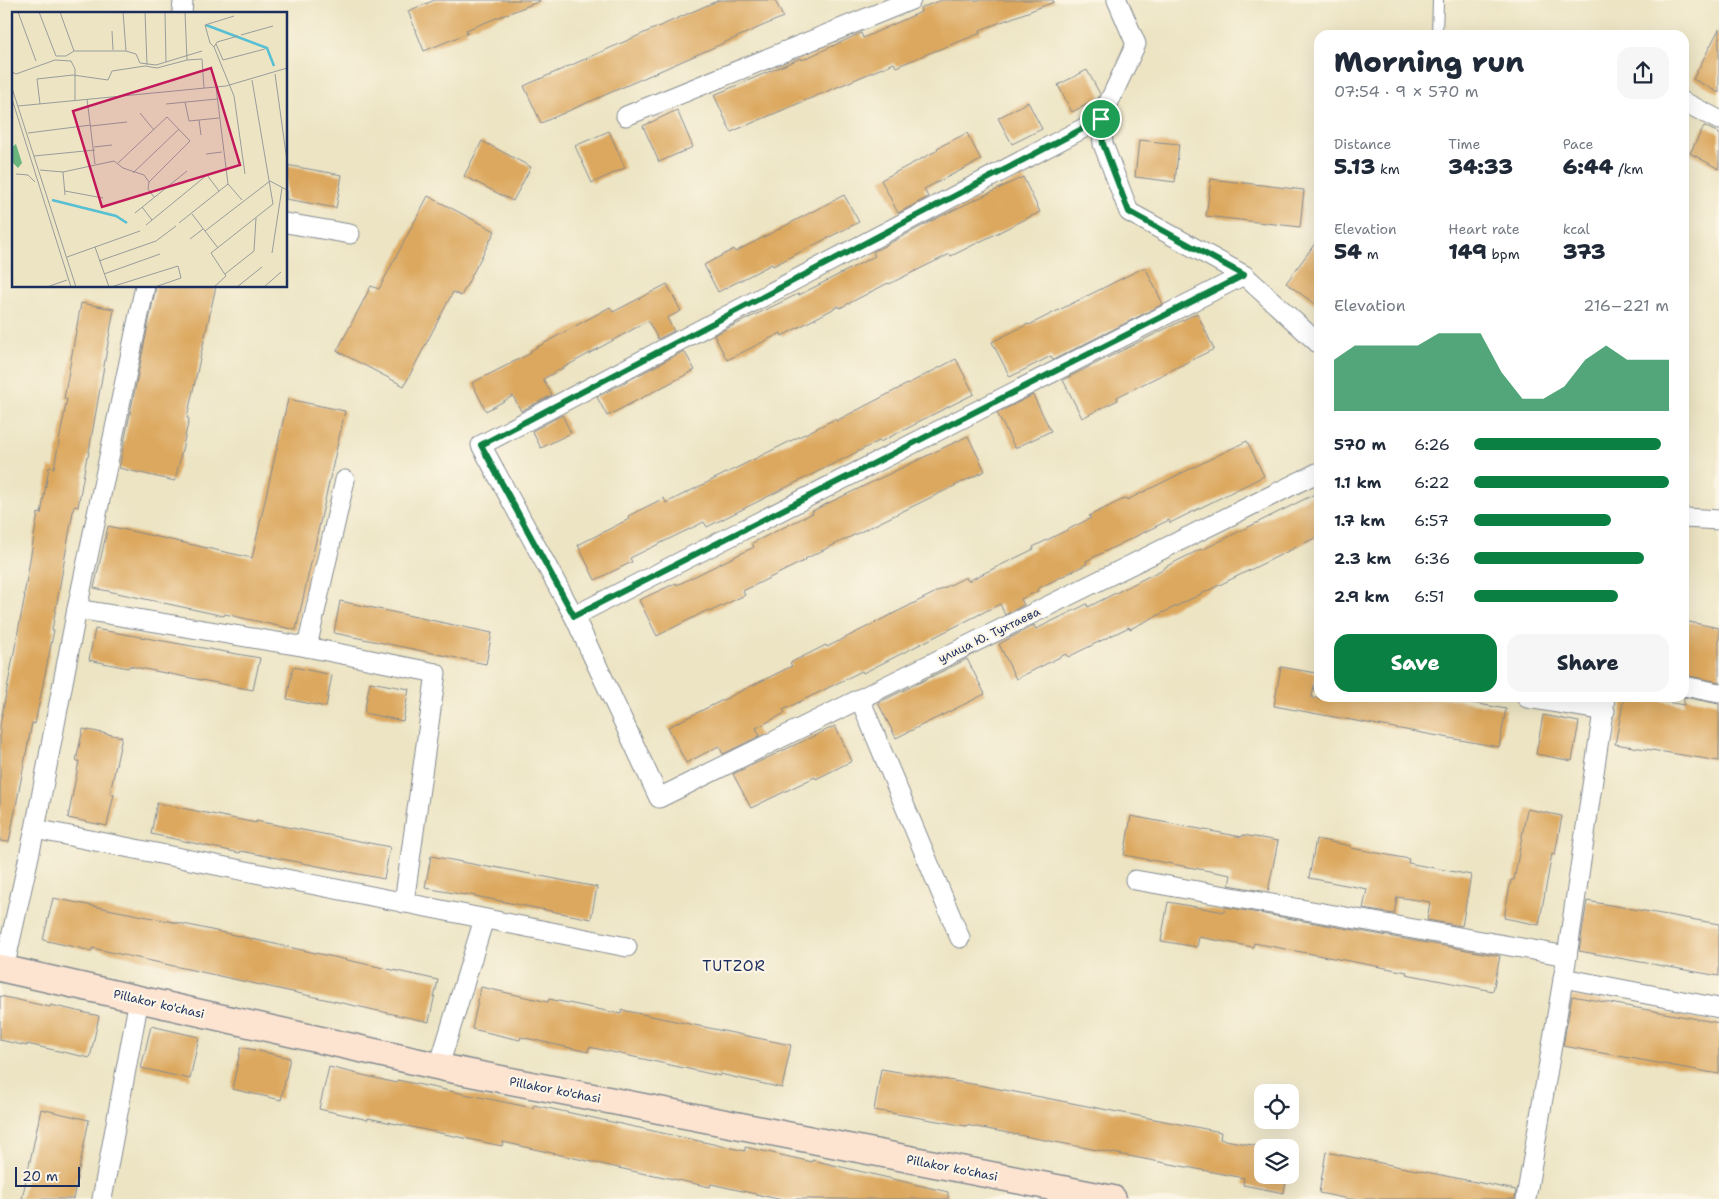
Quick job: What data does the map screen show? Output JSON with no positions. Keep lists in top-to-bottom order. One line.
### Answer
{"streets":{"street":["улица Ю. Тухтаева","Pillakor ko'chasi"]},"districts":["TUTZOR"],"scale_bar":"20 m","page":{"heading":["Morning run","07:54 · 9 × 570 m"],"stats":[["Distance","5.13 km"],["Time","34:33"],["Pace","6:44 /km"],["Elevation","54 m"],["Heart rate","149 bpm"],["kcal","373"]],"chart":["Elevation","216–221 m"],"list":[{"name":"570 m","note":"6:26"},{"name":"1.1 km","note":"6:22"},{"name":"1.7 km","note":"6:57"},{"name":"2.3 km","note":"6:36"},{"name":"2.9 km","note":"6:51"}],"buttons":["Save","Share"],"scale":"20 m"}}
